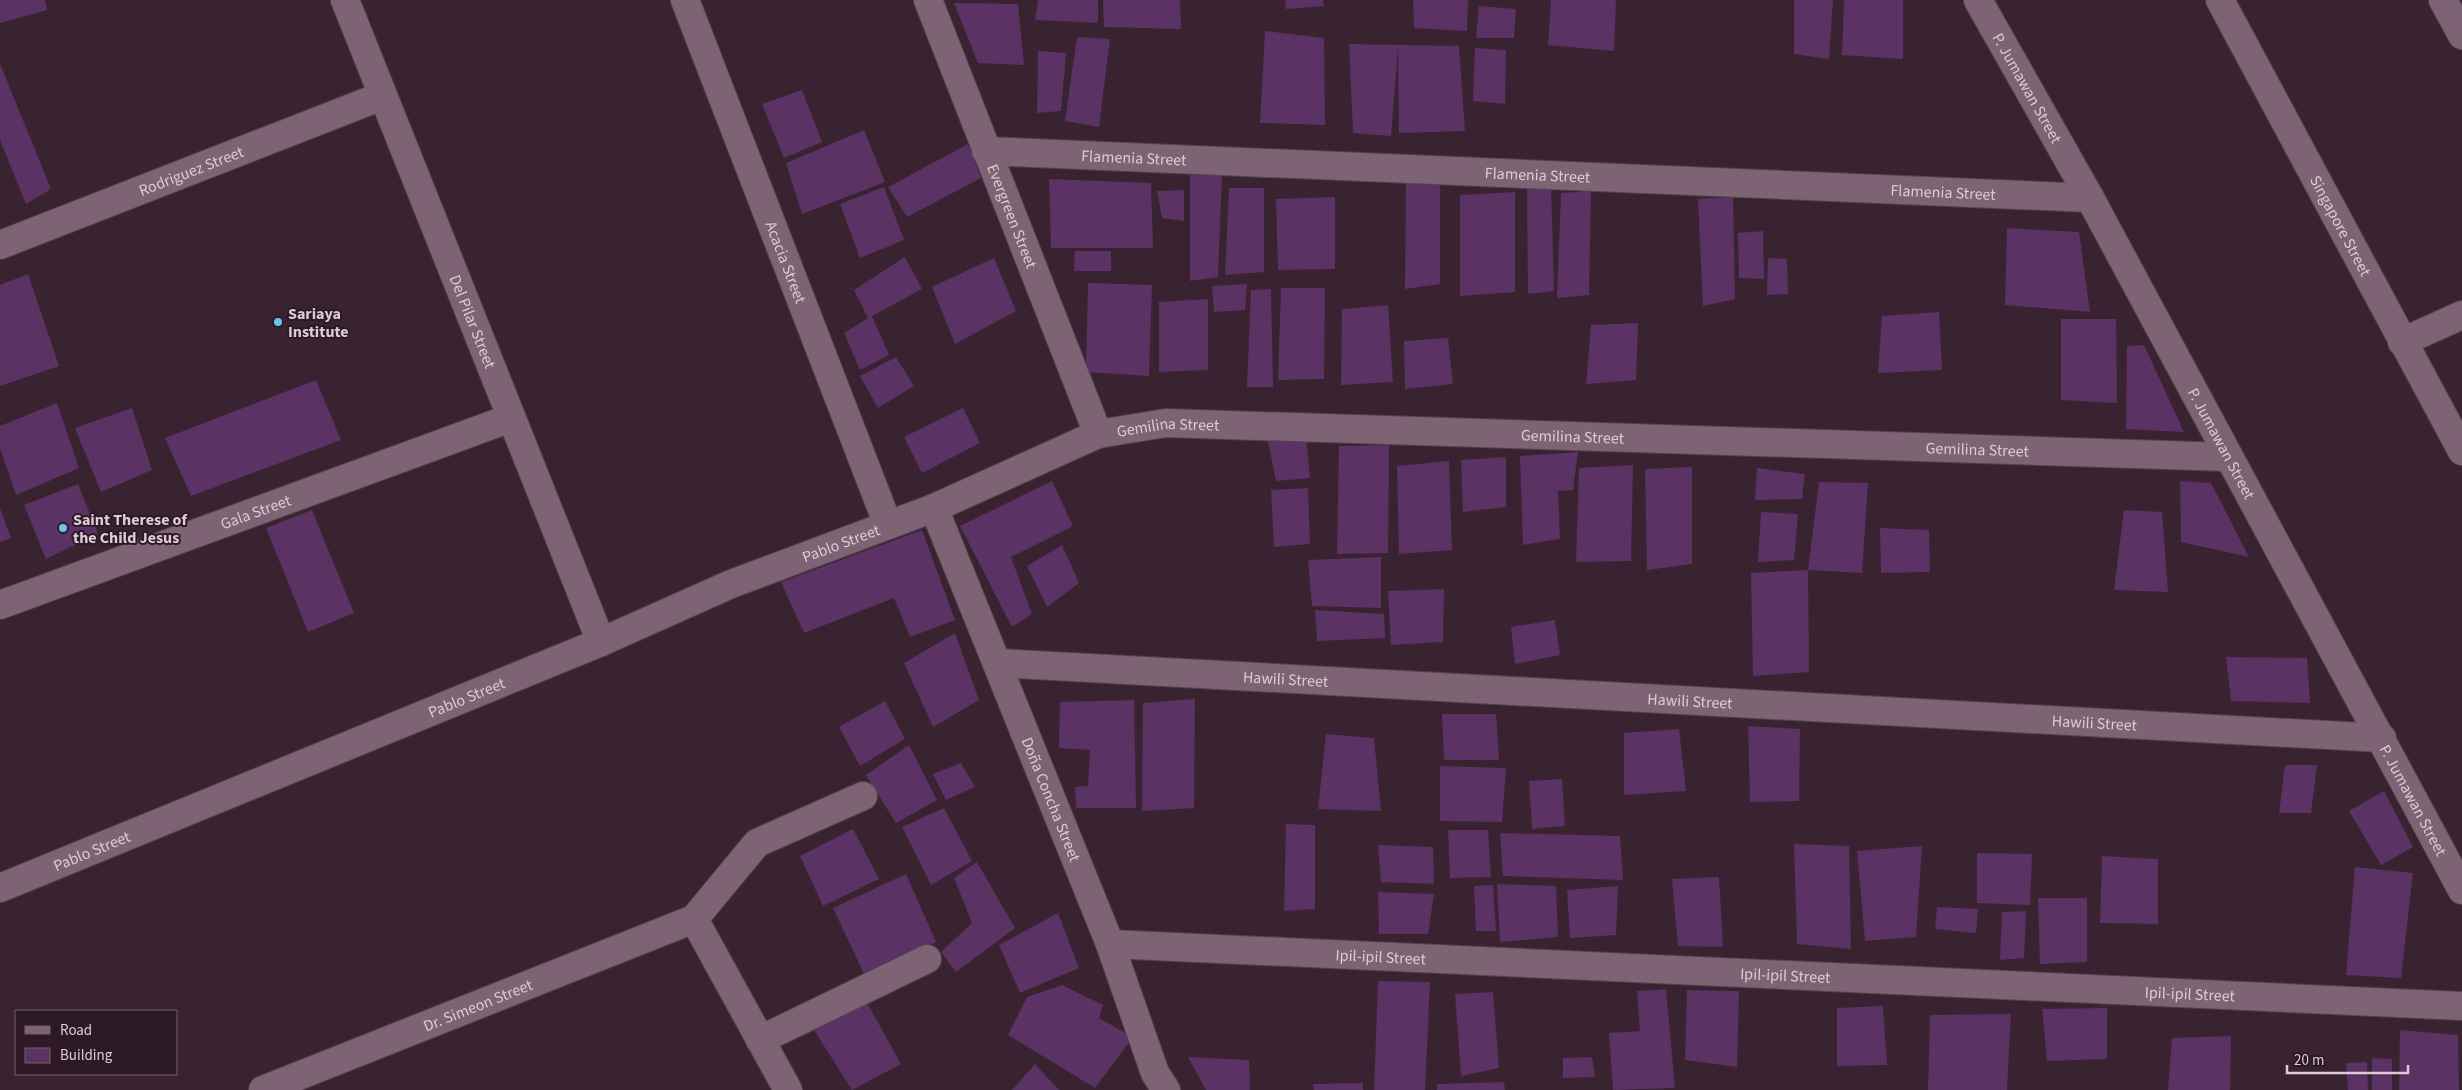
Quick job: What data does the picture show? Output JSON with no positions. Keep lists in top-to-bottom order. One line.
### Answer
{"streets":{"street":["P. Jumawan Street","Flamenia Street","Rodriguez Street","Evergreen Street","Singapore Street","Acacia Street","Del Pilar Street","Gemilina Street","Gala Street","Pablo Street","Hawili Street","Doña Concha Street","Ipil-ipil Street","Dr. Simeon Street"]},"crossings":[["P. Jumawan Street","Flamenia Street"],["P. Jumawan Street","Gemilina Street"],["P. Jumawan Street","Hawili Street"],["Flamenia Street","Evergreen Street"],["Rodriguez Street","Del Pilar Street"],["Evergreen Street","Gemilina Street"],["Acacia Street","Pablo Street"],["Del Pilar Street","Gala Street"],["Del Pilar Street","Pablo Street"],["Gemilina Street","Pablo Street"],["Gemilina Street","Doña Concha Street"],["Pablo Street","Doña Concha Street"],["Hawili Street","Doña Concha Street"],["Doña Concha Street","Ipil-ipil Street"]],"places":["Sariaya Institute","Saint Therese of the Child Jesus"],"legend":["Road","Building"],"scale_bar":"20 m"}
